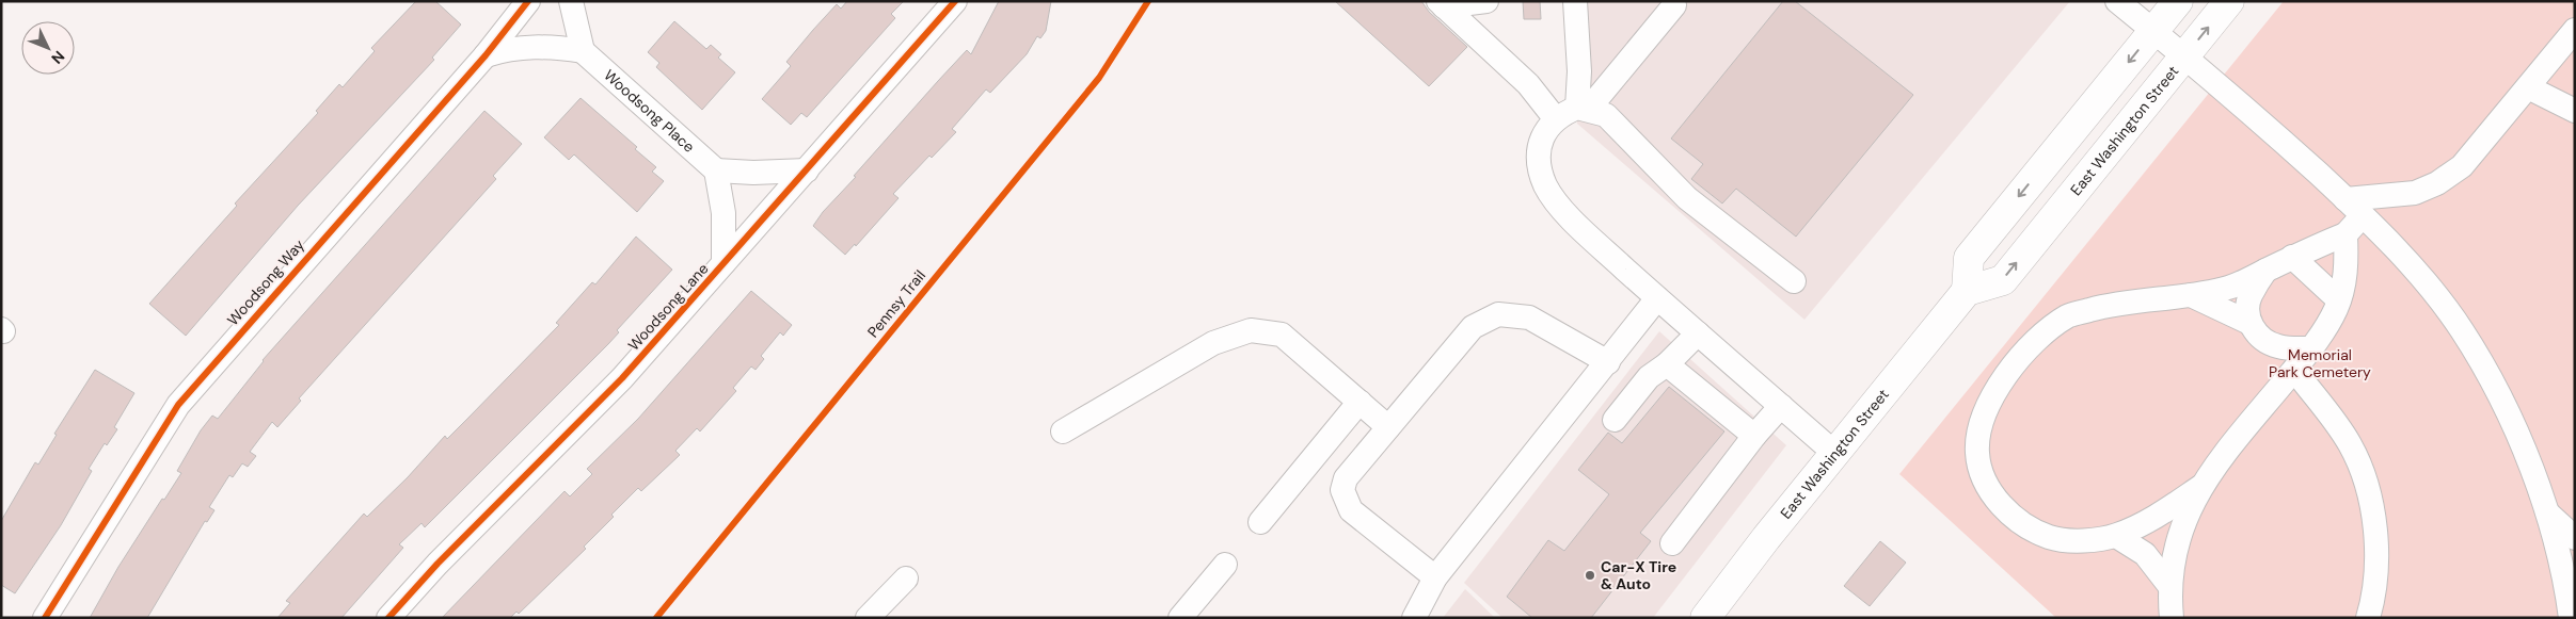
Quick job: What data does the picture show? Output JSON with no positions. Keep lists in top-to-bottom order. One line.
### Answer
{"streets":{"main road":["East Washington Street"],"street":["Woodsong Place","Woodsong Way","Woodsong Lane"],"cycle path":["Pennsy Trail"]},"parks":["Memorial Park Cemetery"],"places":["Car-X Tire & Auto"],"north":"bottom right"}
